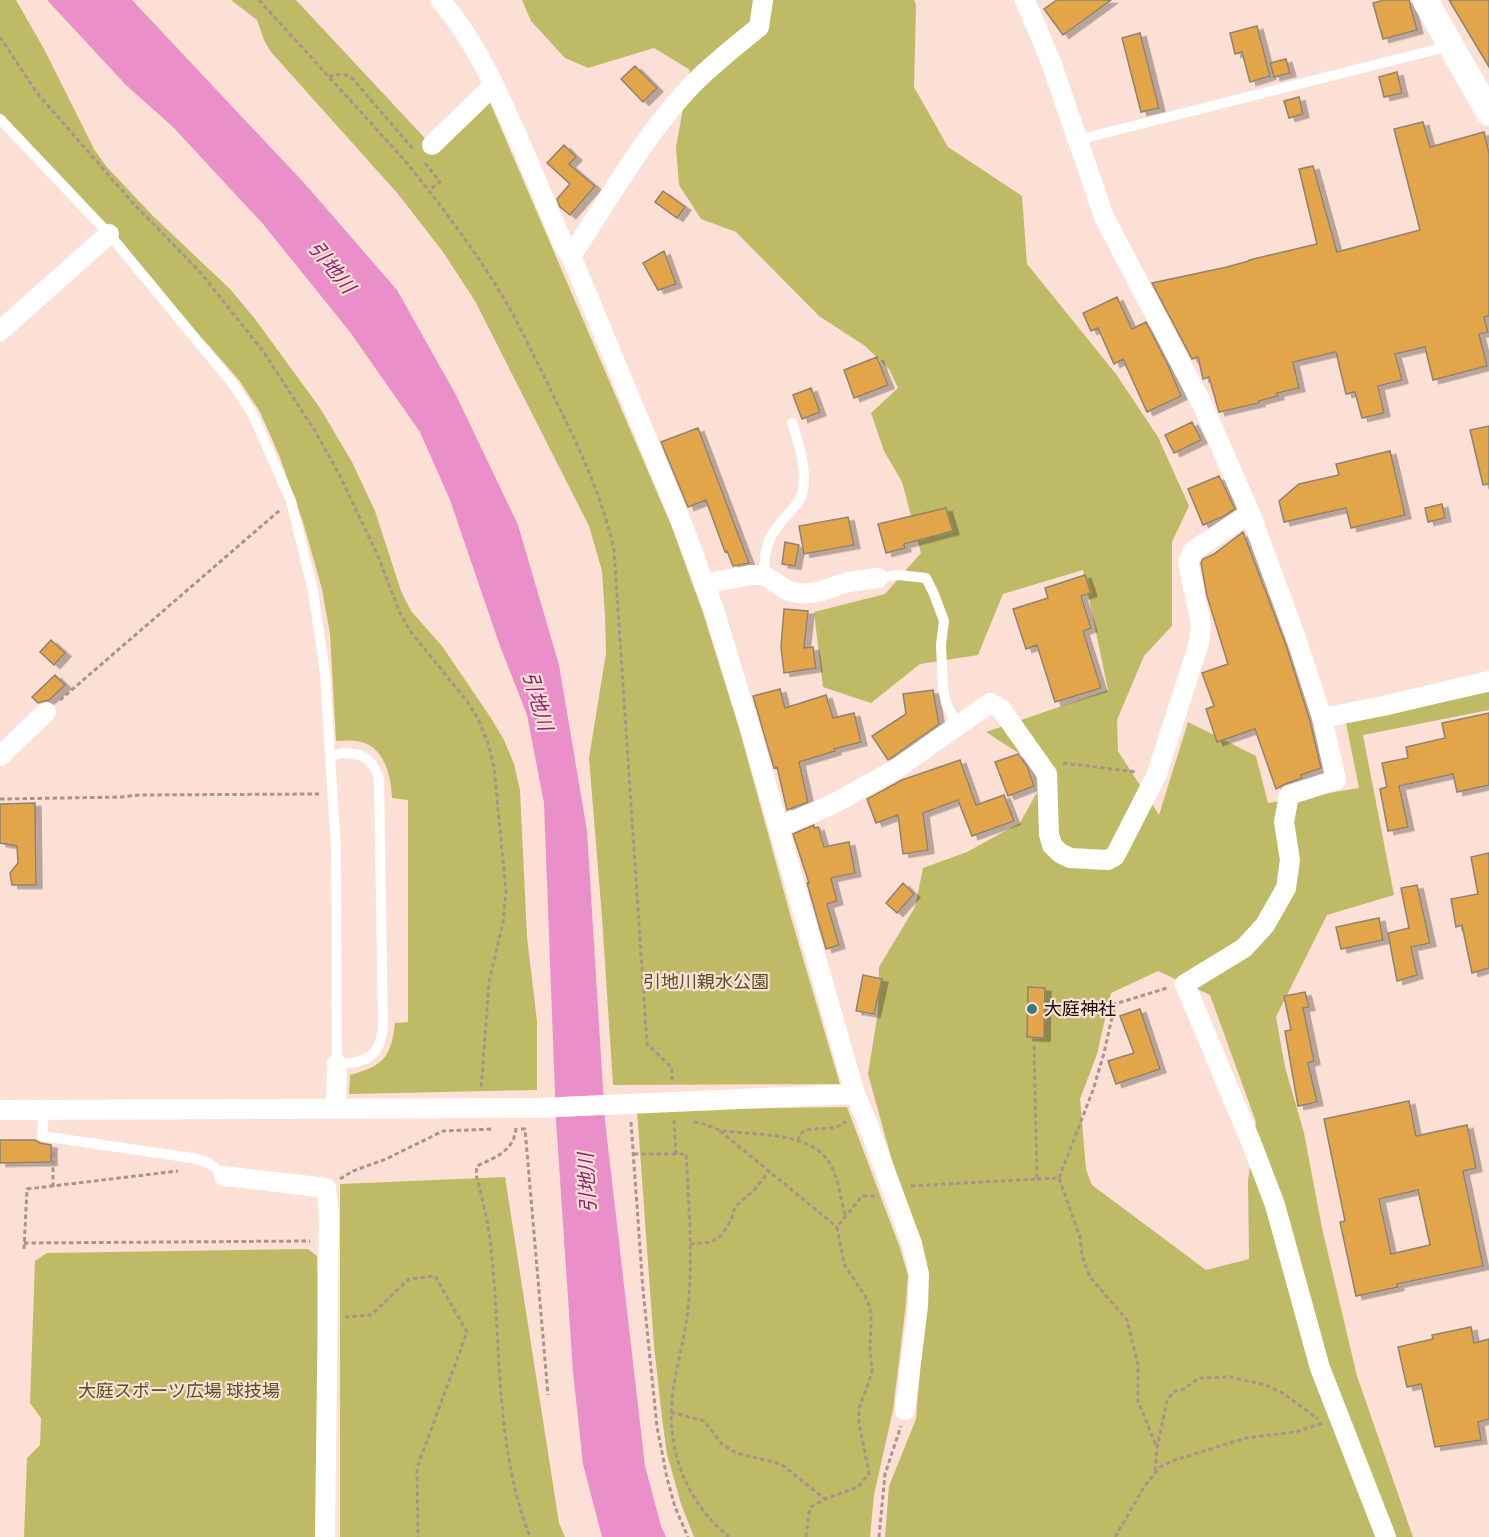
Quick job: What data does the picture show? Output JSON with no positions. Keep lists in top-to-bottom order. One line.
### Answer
{"water":["引地川"],"parks":["引地川親水公園","大庭スポーツ広場 球技場"],"places":["大庭神社"]}
